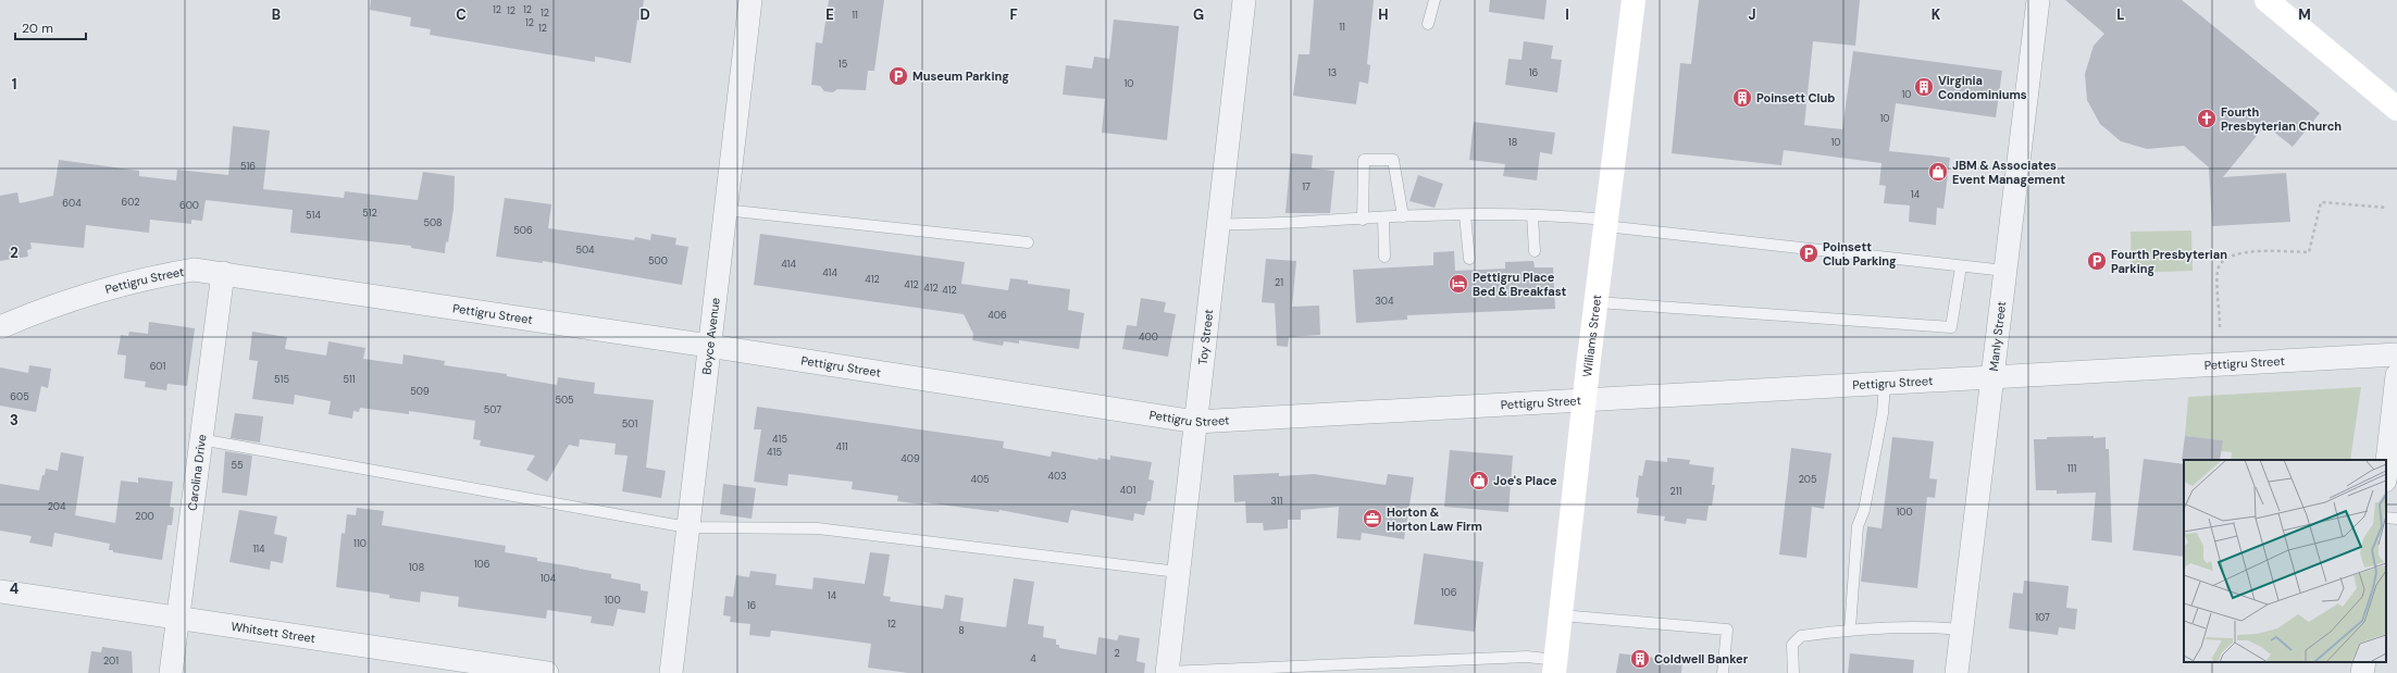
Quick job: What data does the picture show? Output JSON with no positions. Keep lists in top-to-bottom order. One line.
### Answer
{"streets":{"street":["Pettigru Street","Boyce Avenue","Williams Street","Toy Street","Manly Street","Carolina Drive","Whitsett Street"]},"crossings":[["Pettigru Street","Boyce Avenue"],["Pettigru Street","Williams Street"],["Pettigru Street","Toy Street"],["Pettigru Street","Manly Street"],["Pettigru Street","Carolina Drive"],["Carolina Drive","Whitsett Street"]],"places":{"parking":["Museum Parking","Poinsett Club Parking","Fourth Presbyterian Parking"],"building":["Virginia Condominiums","Poinsett Club","Coldwell Banker"],"church":["Fourth Presbyterian Church"],"shop":["JBM & Associates Event Management","Joe's Place"],"hotel":["Pettigru Place Bed & Breakfast"],"office":["Horton & Horton Law Firm"]},"house_numbers":["12","12","12","12","11","12","11","12","15","13","16","10","10","10","18","10","516","17","14","602","604","600","512","514","508","506","504","500","414","414","412","21","412","412","412","304","406","400","601","515","511","509","605","505","507","501","415","411","415","409","55","111","403","405","205","401","211","311","204","100","200","110","114","106","108","104","106","14","100","16","107","12","8","2","4","201"],"scale_bar":"20 m","grid":{"columns":["B","C","D","E","F","G","H","I","J","K","L","M"],"rows":["1","2","3","4"]}}
